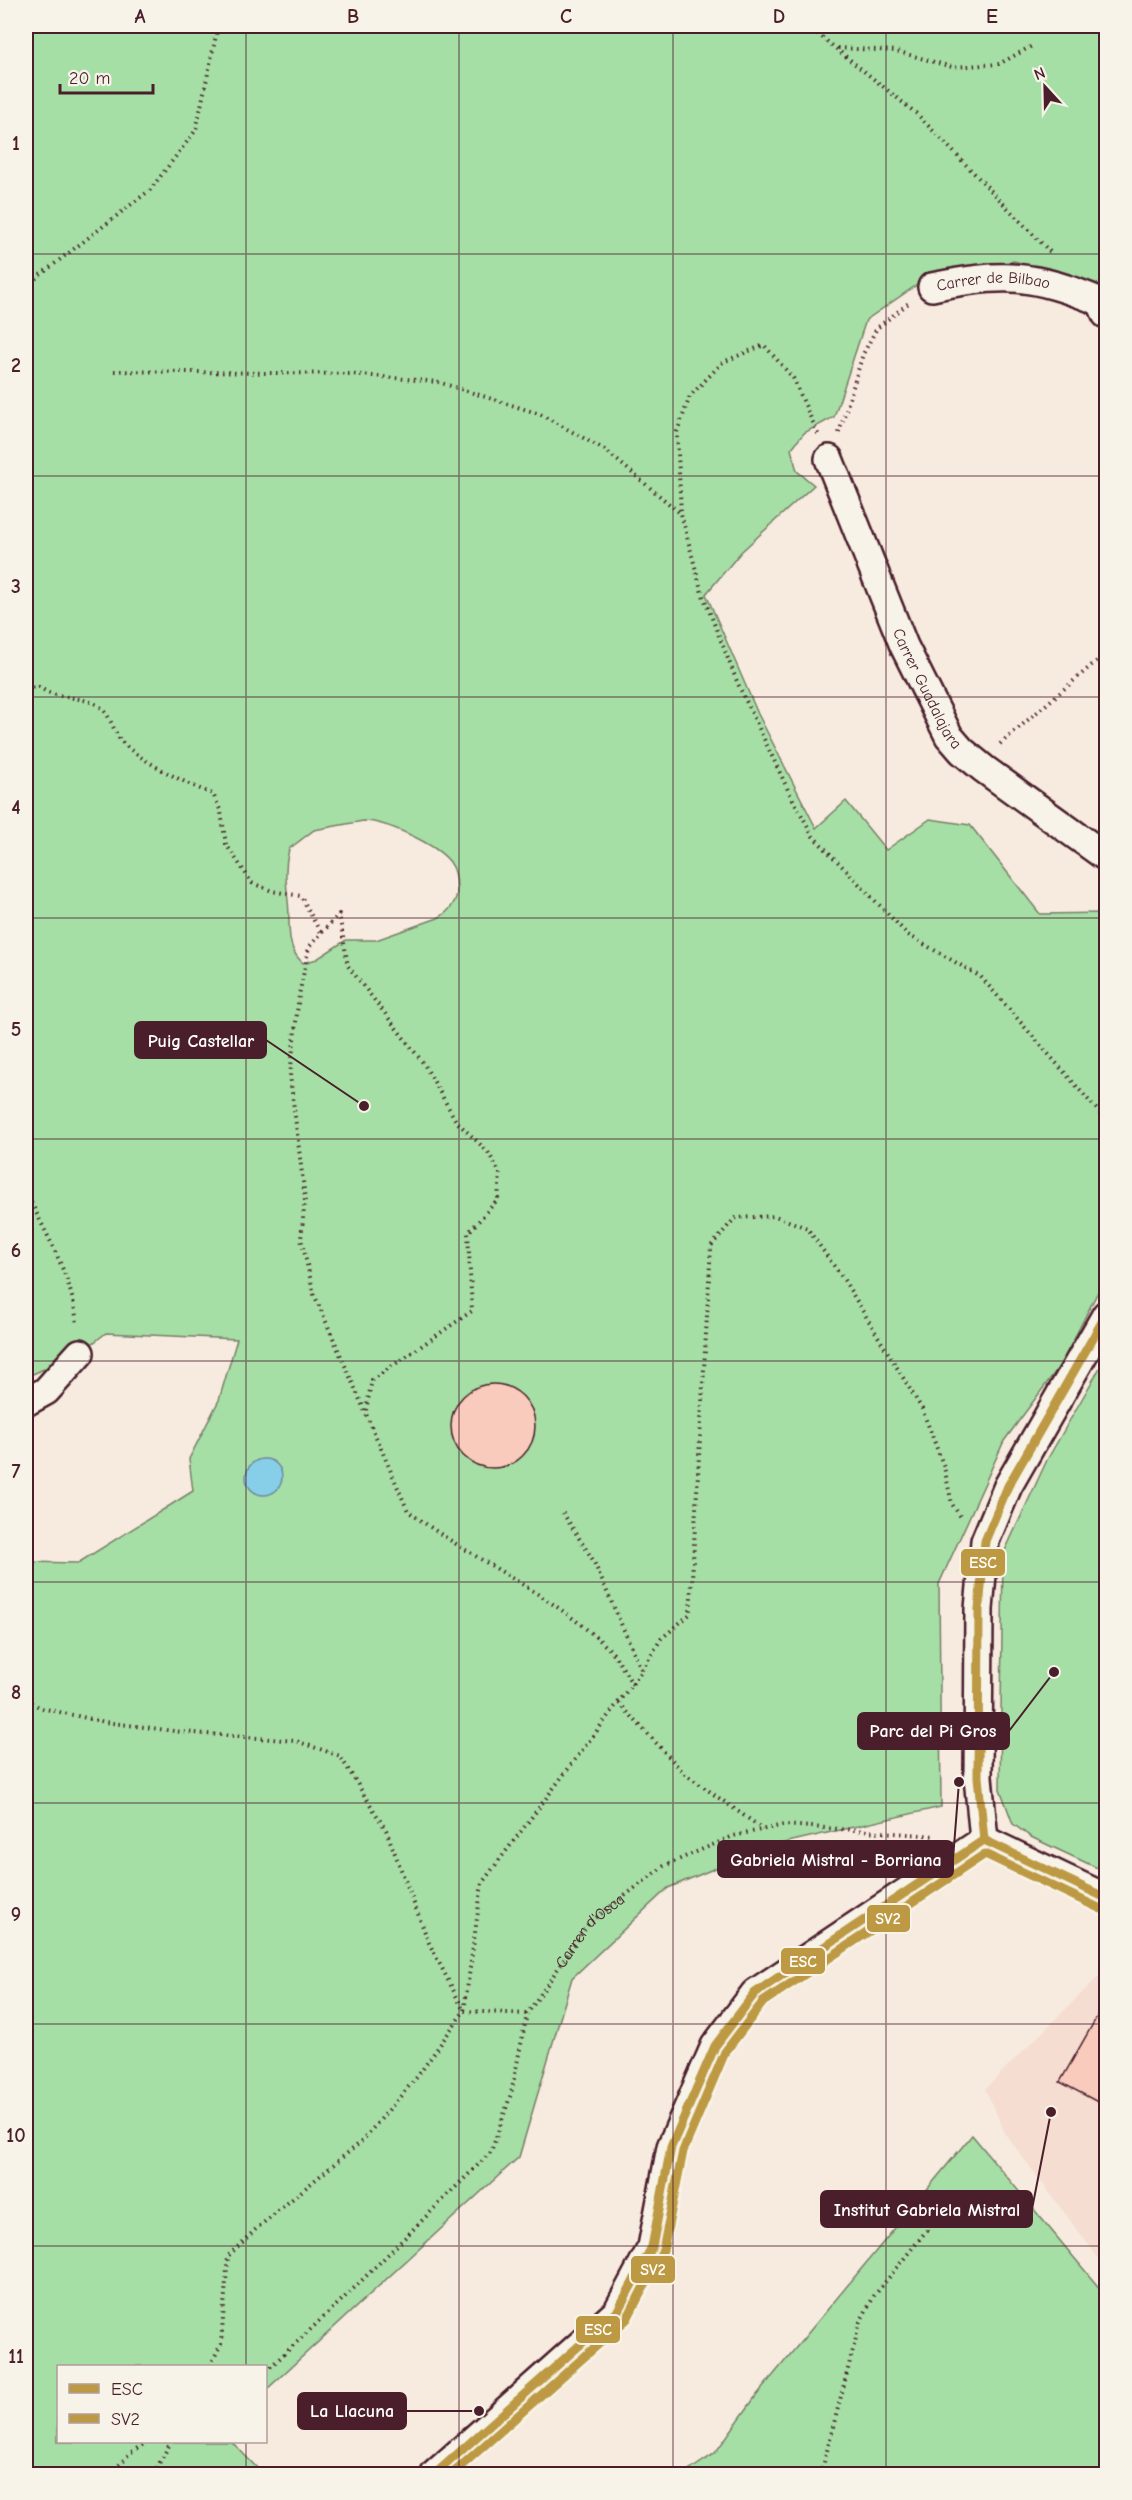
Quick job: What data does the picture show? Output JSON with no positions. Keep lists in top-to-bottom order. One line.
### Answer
{"streets":{"street":["Carrer de Bilbao","Carrer Guadalajara"],"path":["Carrer d'Osca"]},"crossings":[["Carrer de Bilbao","Carrer Guadalajara"]],"places":["Puig Castellar","Parc del Pi Gros","Gabriela Mistral - Borriana","Institut Gabriela Mistral","La Llacuna"],"lines":["transit line ESC","transit line SV2"],"legend":["ESC","SV2"],"scale_bar":"20 m","north":"top","grid":{"columns":["A","B","C","D","E"],"rows":["1","2","3","4","5","6","7","8","9","10","11"]}}
